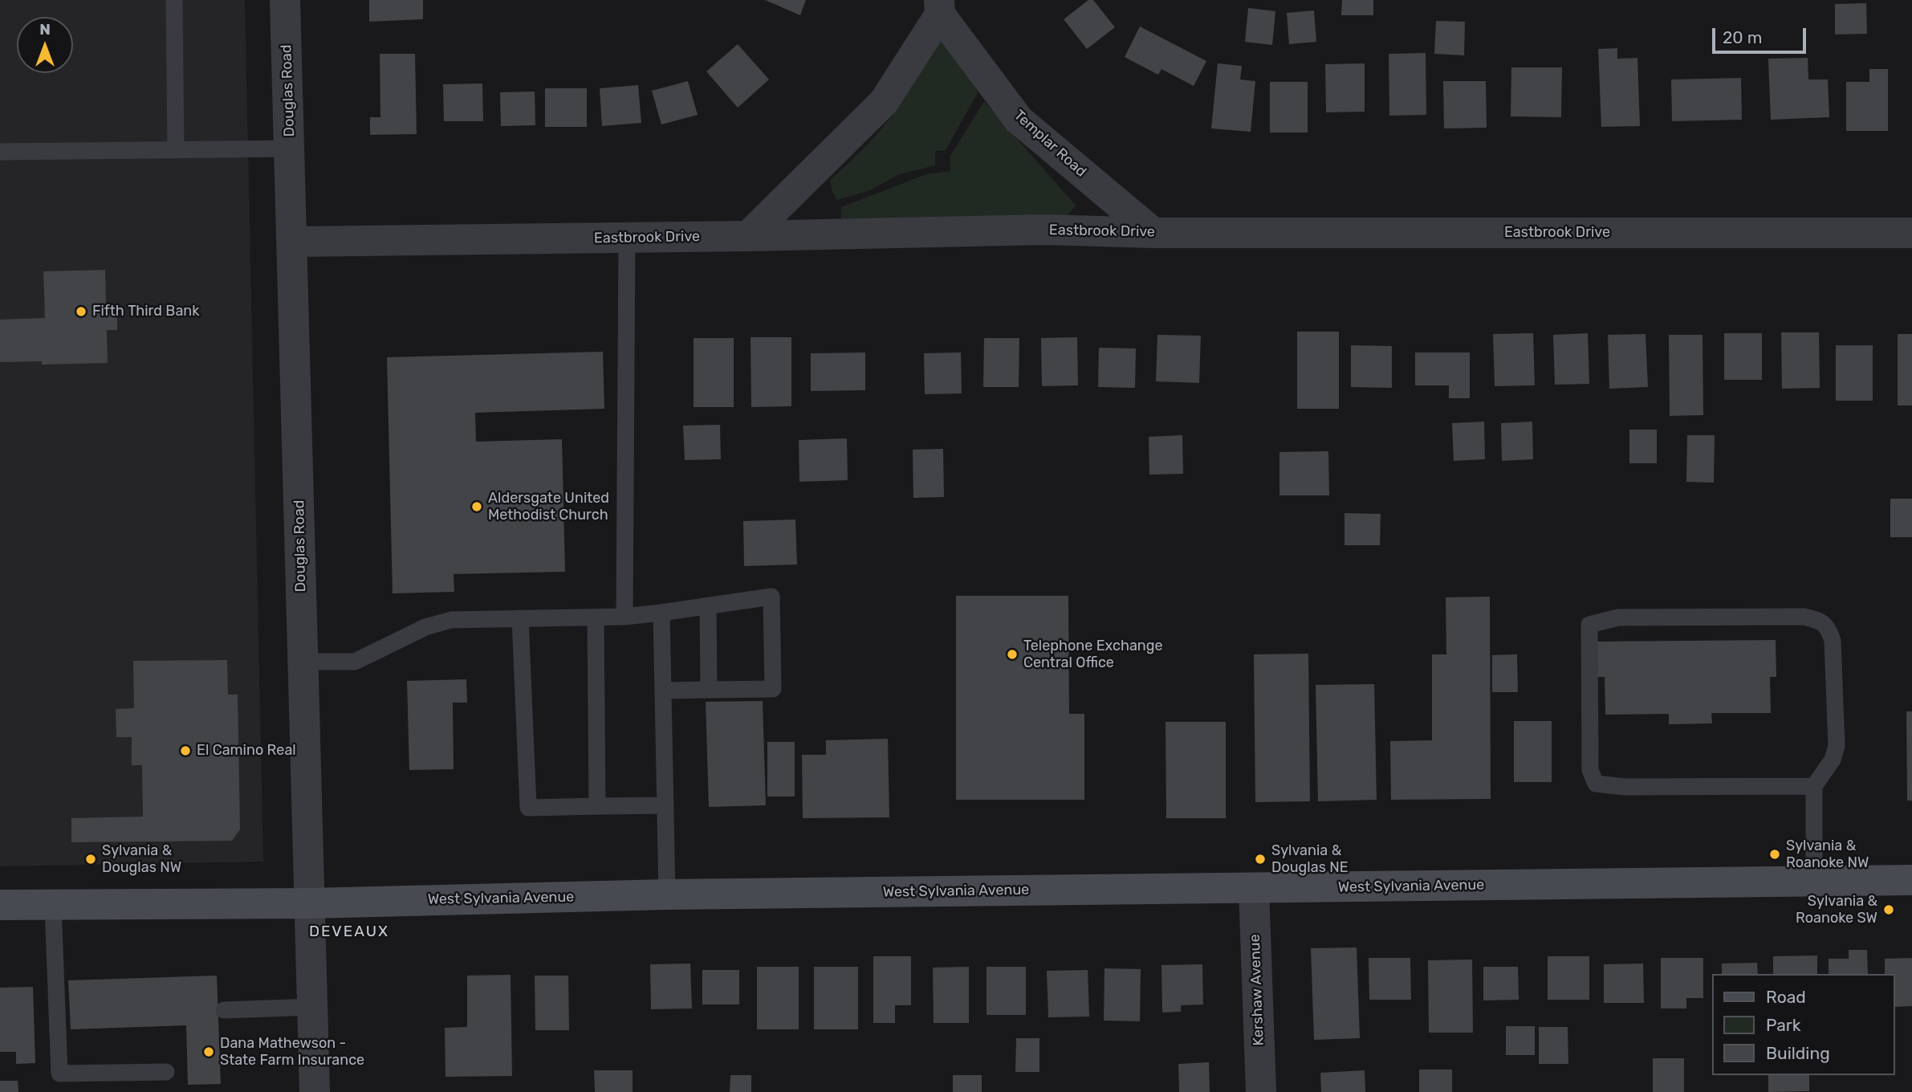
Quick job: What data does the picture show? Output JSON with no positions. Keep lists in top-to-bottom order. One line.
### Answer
{"streets":{"main road":["West Sylvania Avenue"],"street":["Douglas Road","Templar Road","Eastbrook Drive","Kershaw Avenue"]},"crossings":[["Douglas Road","Eastbrook Drive"],["Douglas Road","West Sylvania Avenue"],["Templar Road","Eastbrook Drive"],["West Sylvania Avenue","Kershaw Avenue"]],"districts":["DEVEAUX"],"places":["Fifth Third Bank","Aldersgate United Methodist Church","Telephone Exchange Central Office","El Camino Real","Sylvania & Roanoke NW","Sylvania & Douglas NW","Sylvania & Douglas NE","Sylvania & Roanoke SW","Dana Mathewson - State Farm Insurance"],"legend":["Road","Park","Building"],"scale_bar":"20 m","north":"top"}
